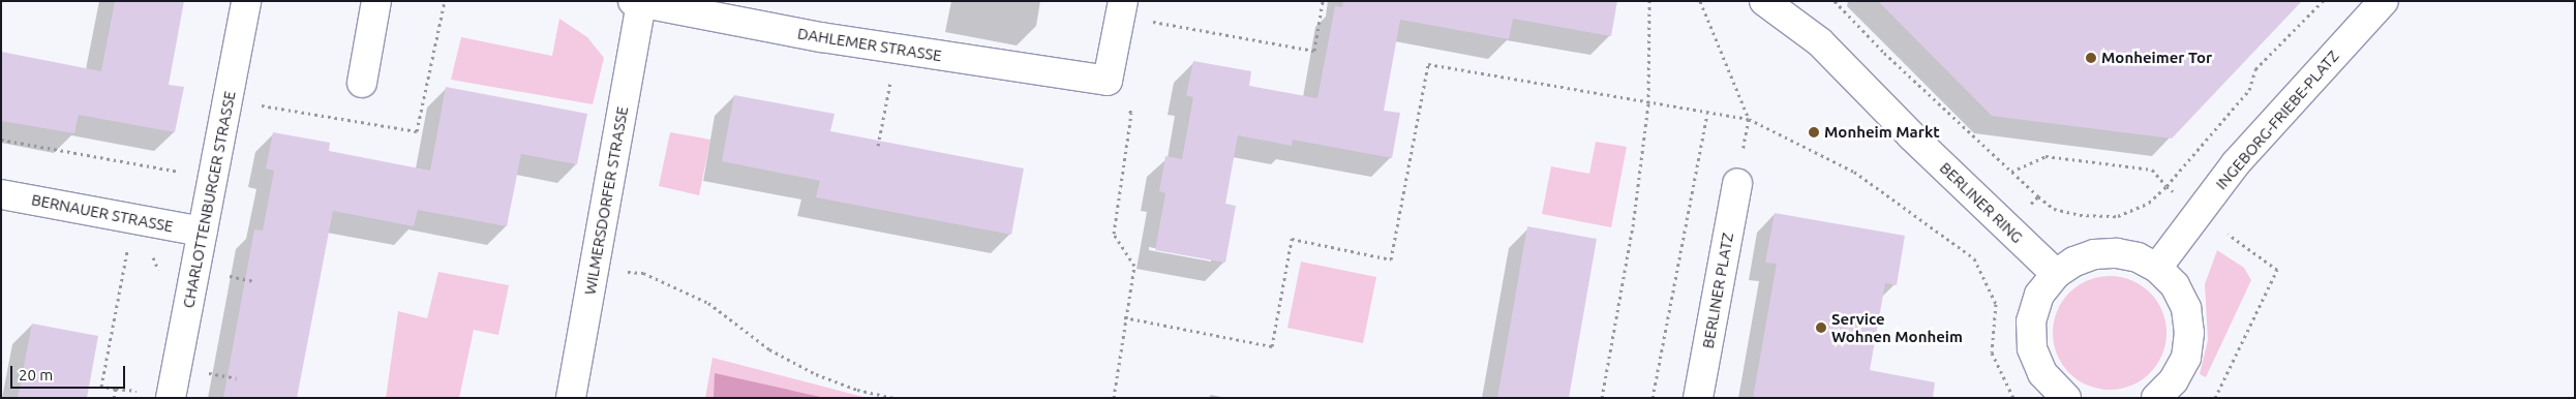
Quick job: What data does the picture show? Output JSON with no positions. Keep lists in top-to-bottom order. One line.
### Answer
{"streets":{"street":["DAHLEMER STRASSE","INGEBORG-FRIEBE-PLATZ","CHARLOTTENBURGER STRASSE","WILMERSDORFER STRASSE","BERLINER RING","BERNAUER STRASSE","BERLINER PLATZ"]},"crossings":[["DAHLEMER STRASSE","WILMERSDORFER STRASSE"],["CHARLOTTENBURGER STRASSE","BERNAUER STRASSE"]],"places":["Monheimer Tor","Monheim Markt","Service Wohnen Monheim"],"scale_bar":"20 m"}
